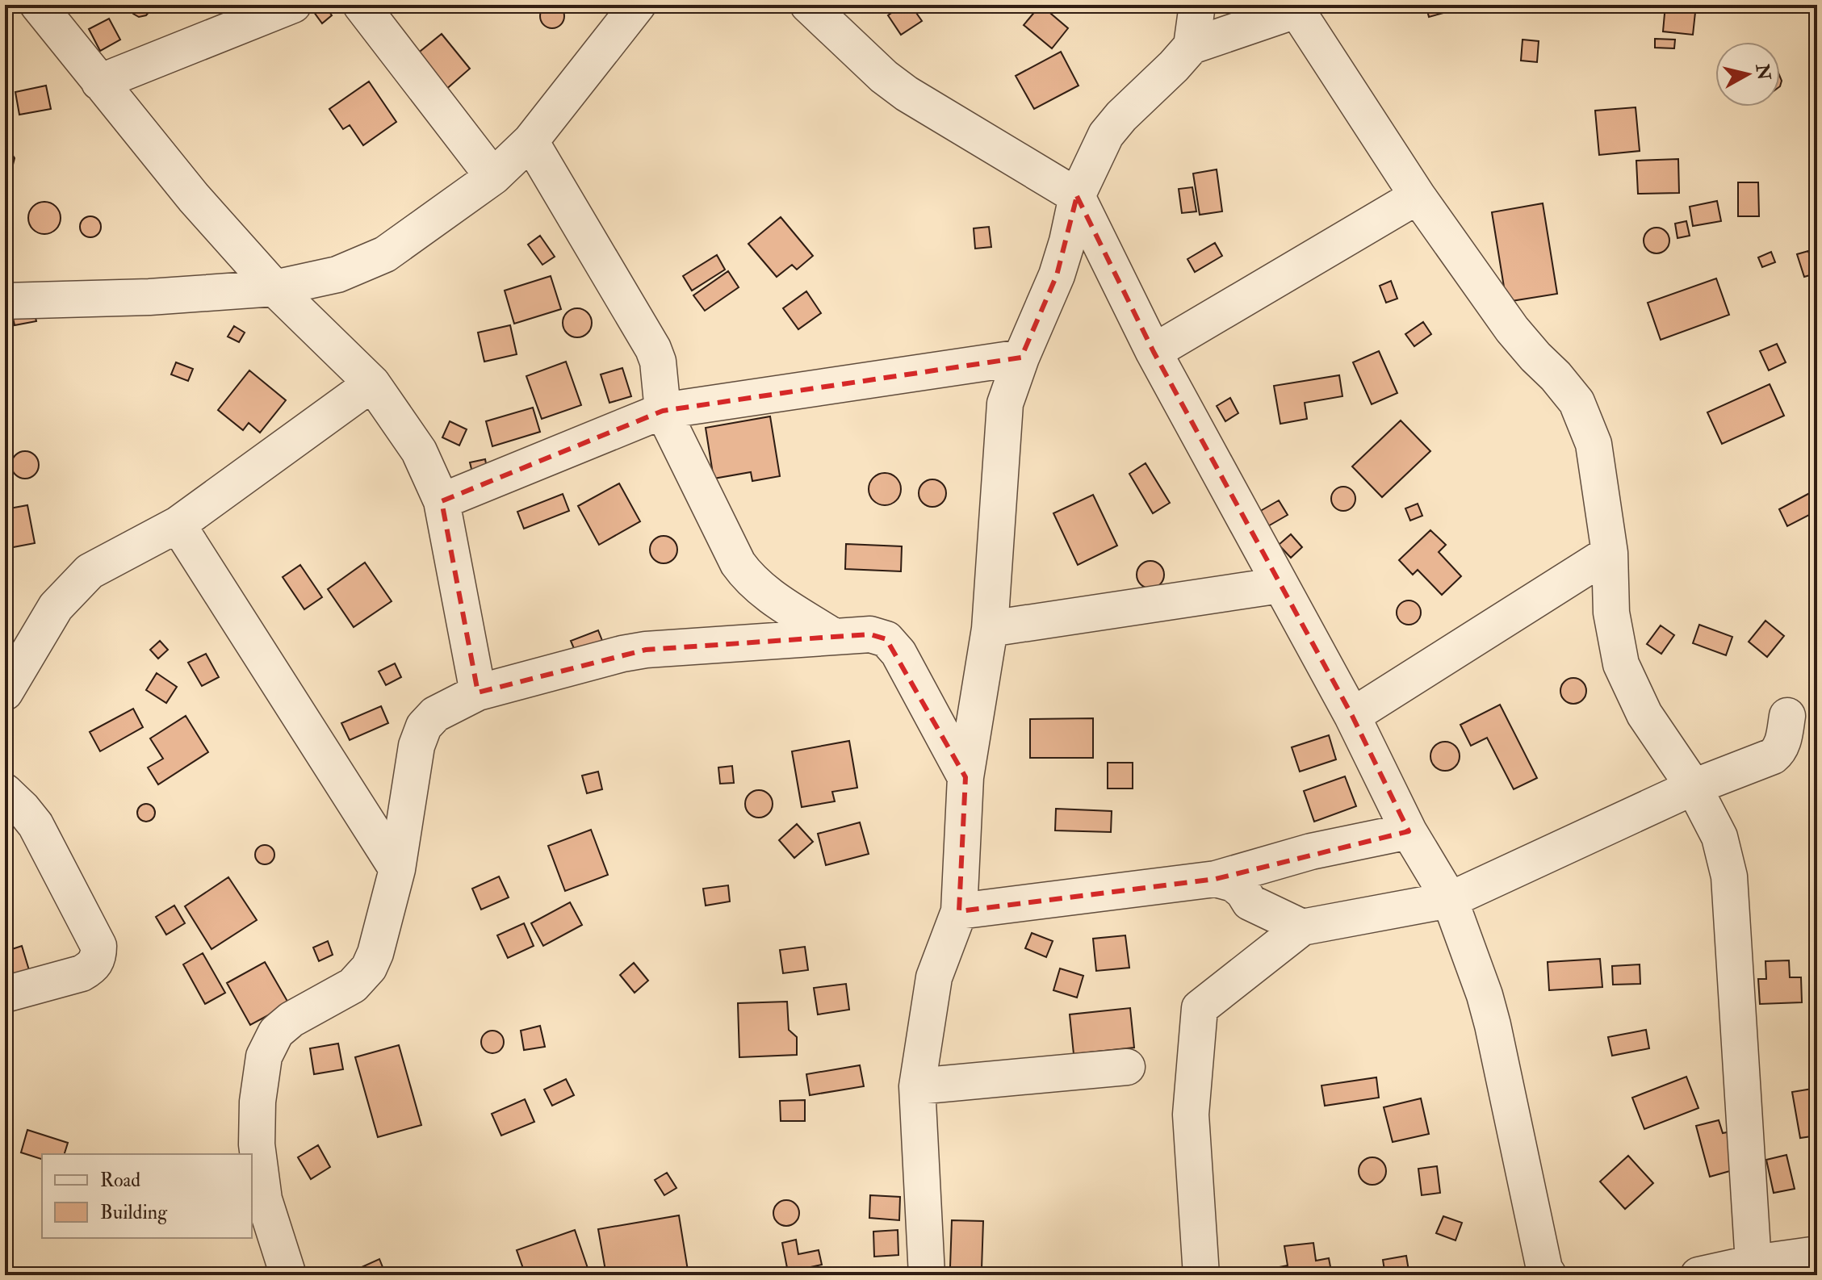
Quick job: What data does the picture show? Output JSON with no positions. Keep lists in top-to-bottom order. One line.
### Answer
{"legend":["Road","Building"],"north":"right"}
